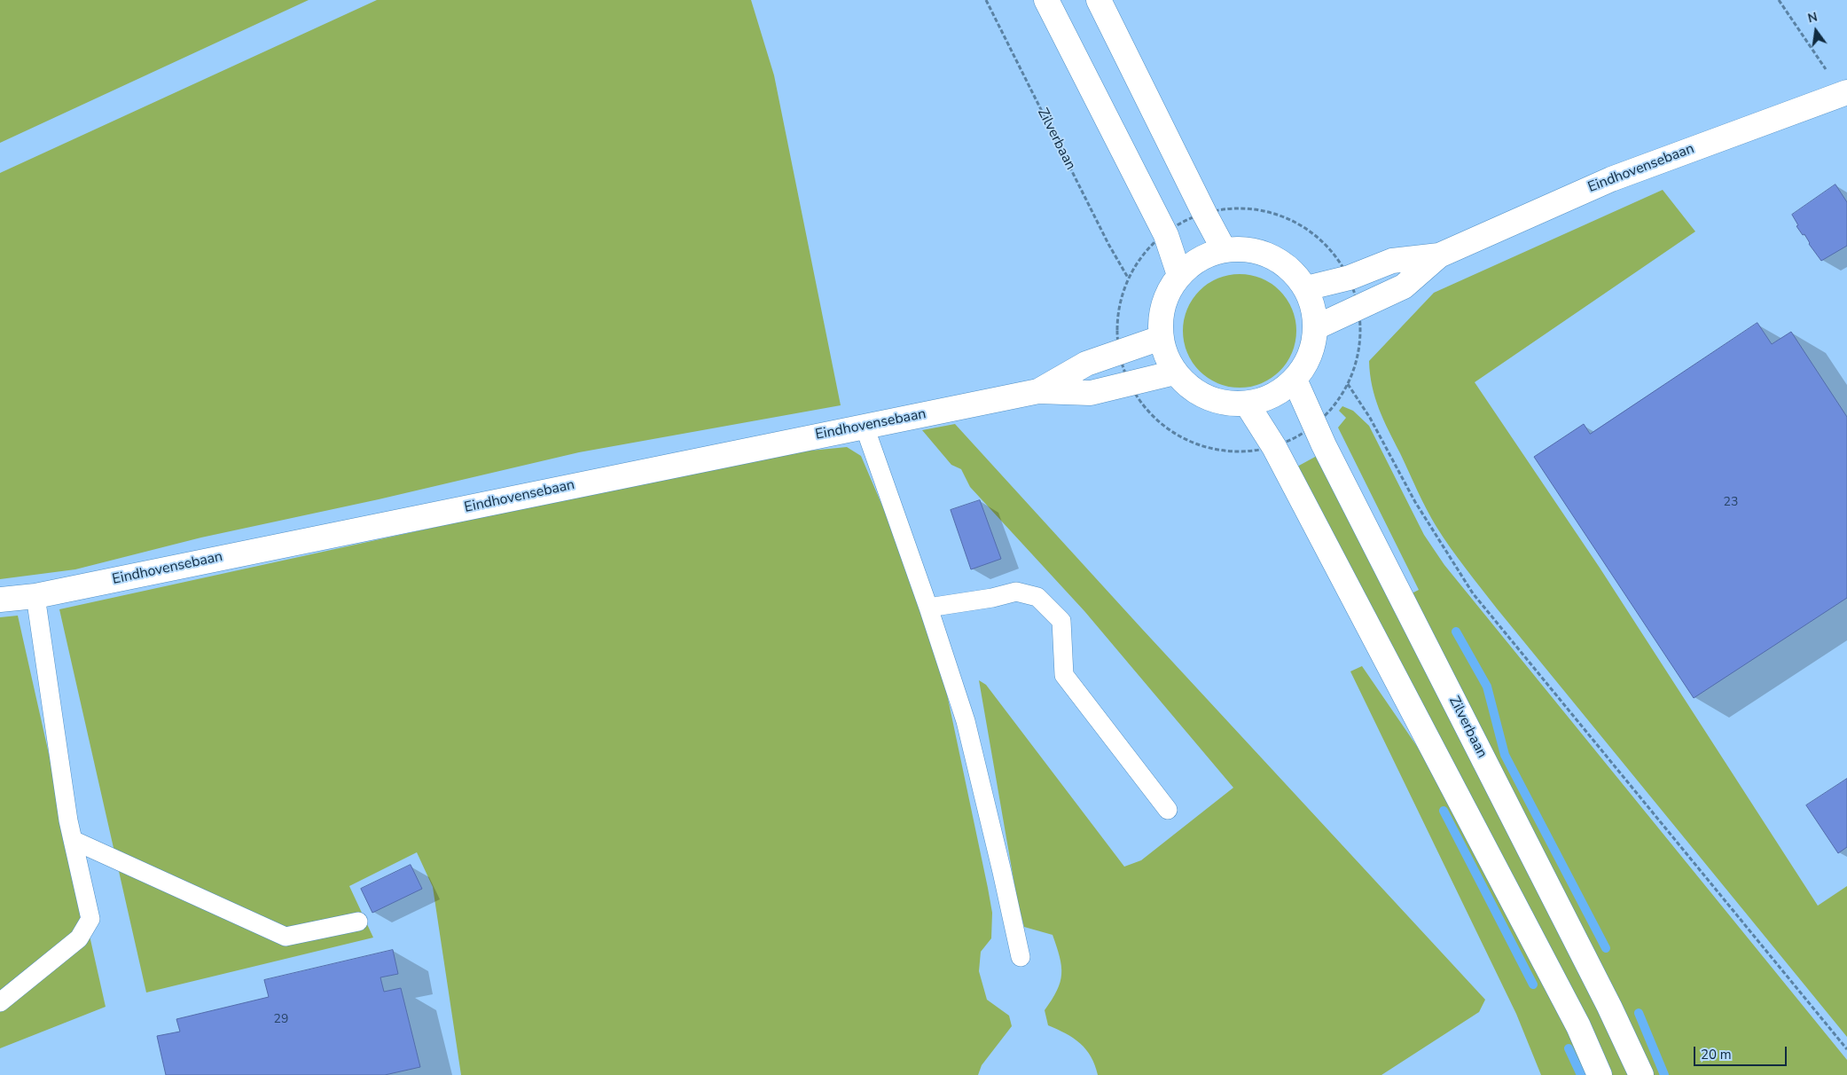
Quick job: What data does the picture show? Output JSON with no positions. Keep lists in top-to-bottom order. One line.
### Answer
{"streets":{"main road":["Zilverbaan","Eindhovensebaan"]},"crossings":[["Zilverbaan","Eindhovensebaan"]],"house_numbers":["23","29"],"scale_bar":"20 m","north":"top"}
